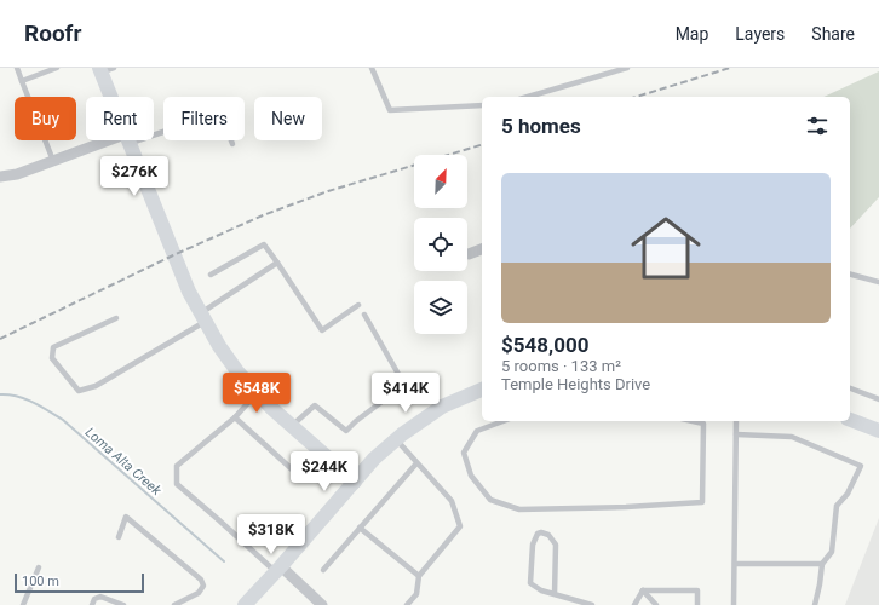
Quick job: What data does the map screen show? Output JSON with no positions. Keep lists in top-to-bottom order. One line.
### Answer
{"water":["Loma Alta Creek"],"scale_bar":"100 m","north":"top right","page":{"header":"Roofr","nav":["Map","Layers","Share"],"chip":["Buy","Rent","Filters","New"],"heading":"5 homes","list":[{"name":"$548,000","note":"5 rooms · 133 m² · Temple Heights Drive"}],"price":["$276K","$548K","$414K","$244K","$318K"],"scale":"100 m"}}
